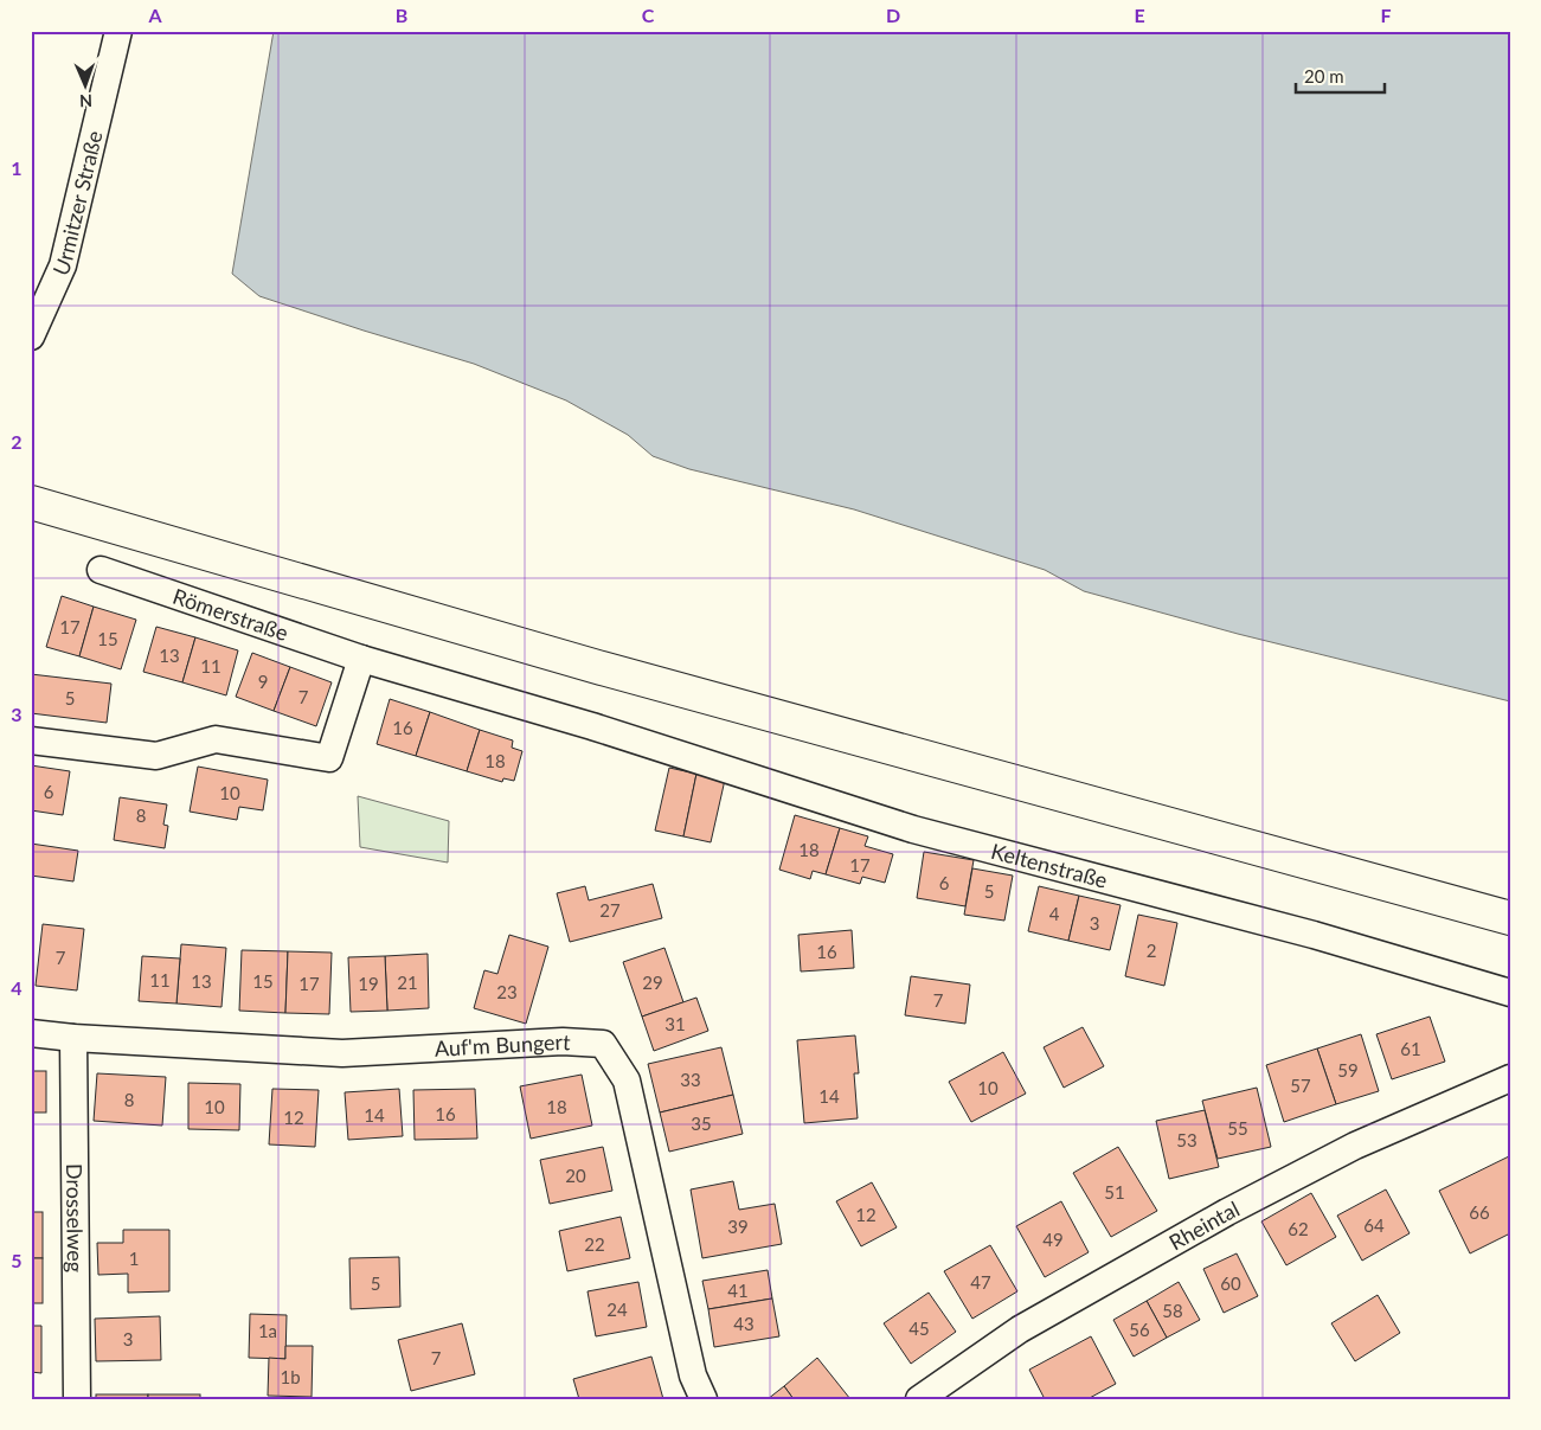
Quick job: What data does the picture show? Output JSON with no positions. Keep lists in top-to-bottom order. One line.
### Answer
{"streets":{"street":["Urmitzer Straße","Römerstraße","Keltenstraße","Auf'm Bungert","Drosselweg","Rheintal"]},"crossings":[["Römerstraße","Keltenstraße"],["Auf'm Bungert","Drosselweg"]],"house_numbers":["17","15","13","11","9","7","5","16","18","6","10","8","18","17","6","5","27","4","3","2","16","7","11","13","15","21","29","17","19","23","7","31","61","59","33","57","10","14","8","10","18","16","14","12","35","55","53","20","51","66","12","64","39","62","49","22","1","47","5","60","41","24","58","43","45","56","1a","3","7","1b"],"scale_bar":"20 m","north":"bottom","grid":{"columns":["A","B","C","D","E","F"],"rows":["1","2","3","4","5"]}}
